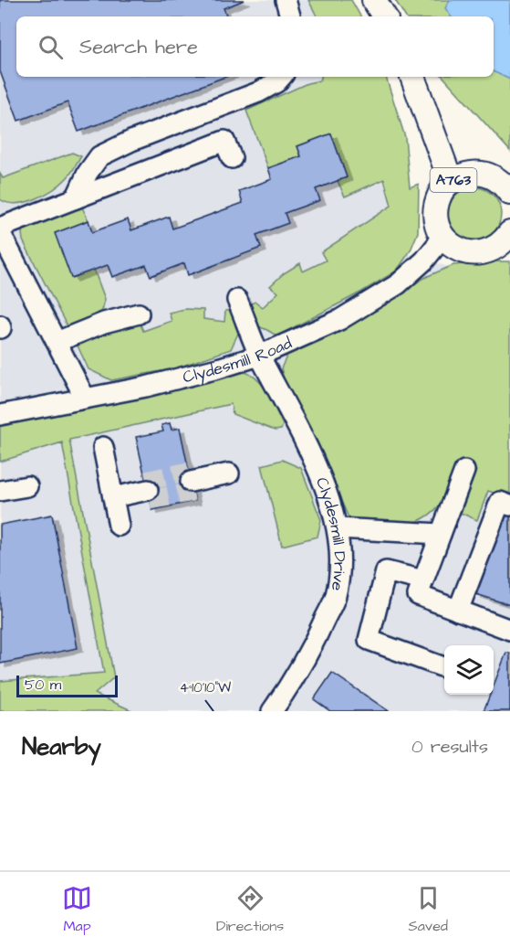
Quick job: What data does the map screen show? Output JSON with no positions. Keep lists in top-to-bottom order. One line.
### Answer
{"streets":{"main road":["A763"],"street":["Clydesmill Road","Clydesmill Drive"]},"crossings":[["A763","Clydesmill Road"],["Clydesmill Road","Clydesmill Drive"]],"scale_bar":"50 m","page":{"search":"Search here","scale":"50 m","heading":["Nearby","0 results"],"nav":["Map","Directions","Saved"]},"coordinates":["4°10'10\"W"]}
